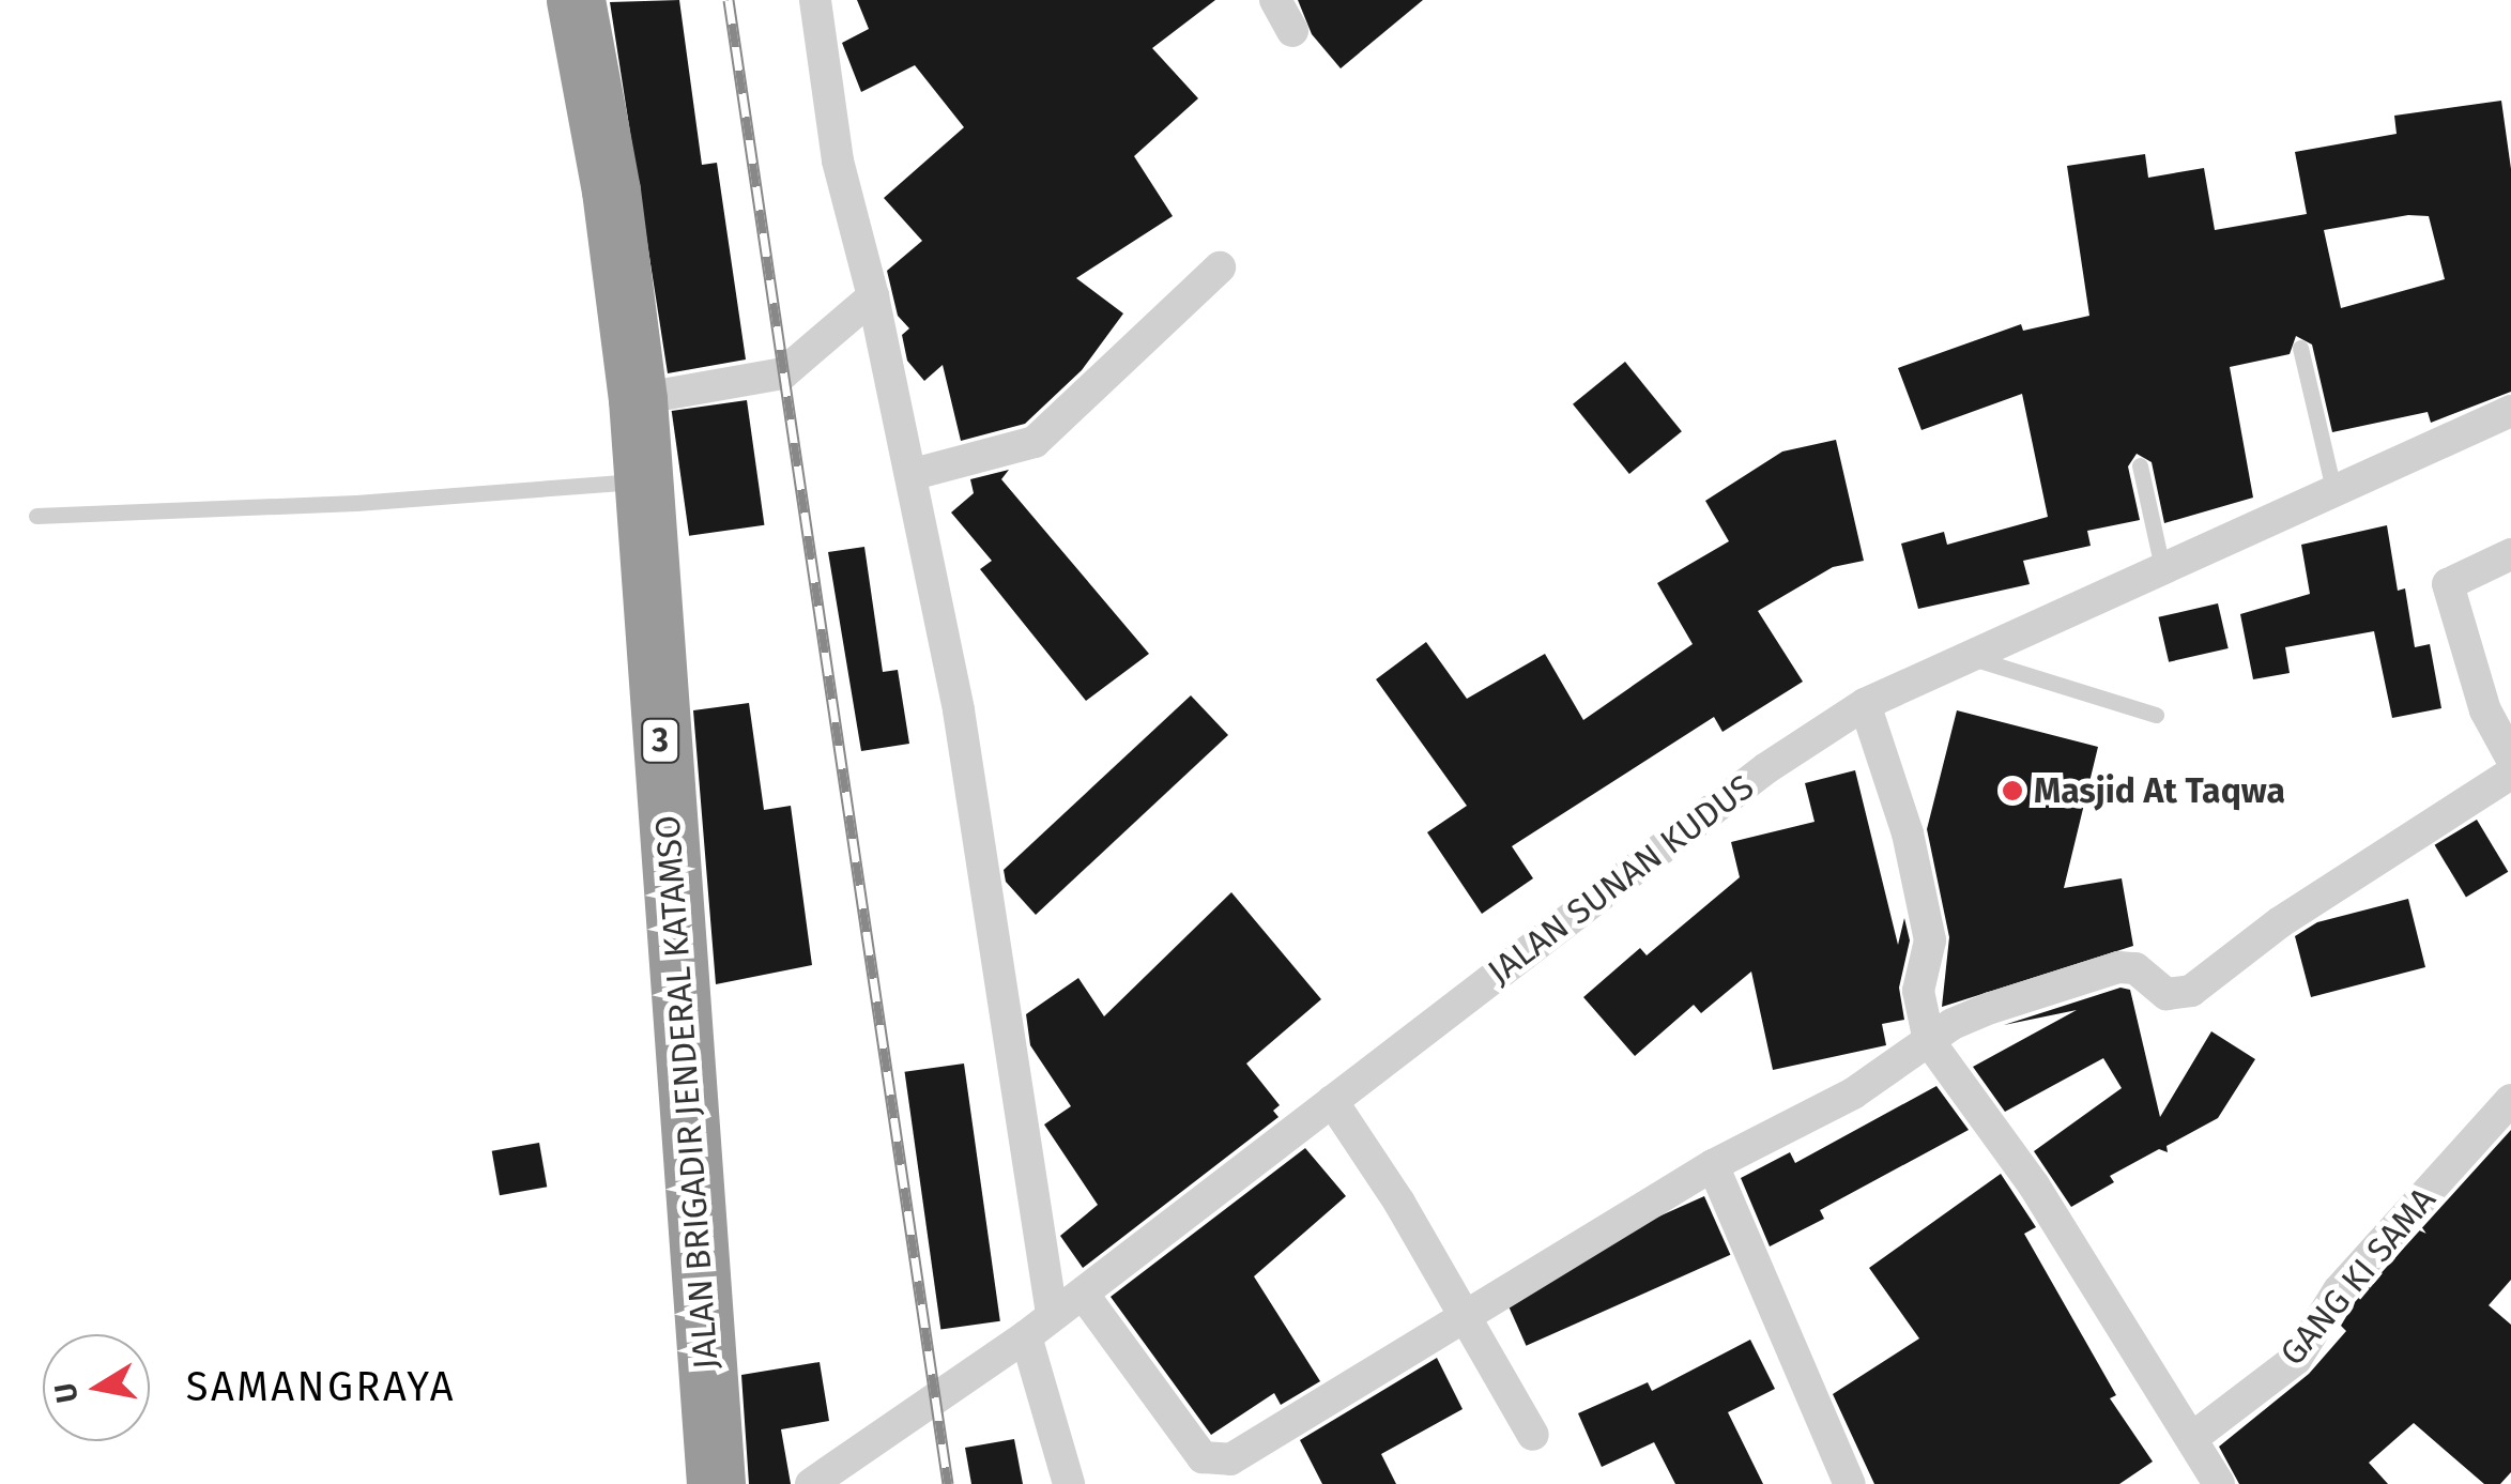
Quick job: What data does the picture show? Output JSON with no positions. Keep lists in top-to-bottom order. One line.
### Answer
{"streets":{"highway":["3","JALAN BRIGADIR JENDERAL KATAMSO"],"street":["JALAN SUNAN KUDUS","GANG KI SAMA"]},"districts":["SAMANGRAYA"],"places":["Masjid At Taqwa"],"north":"left"}
